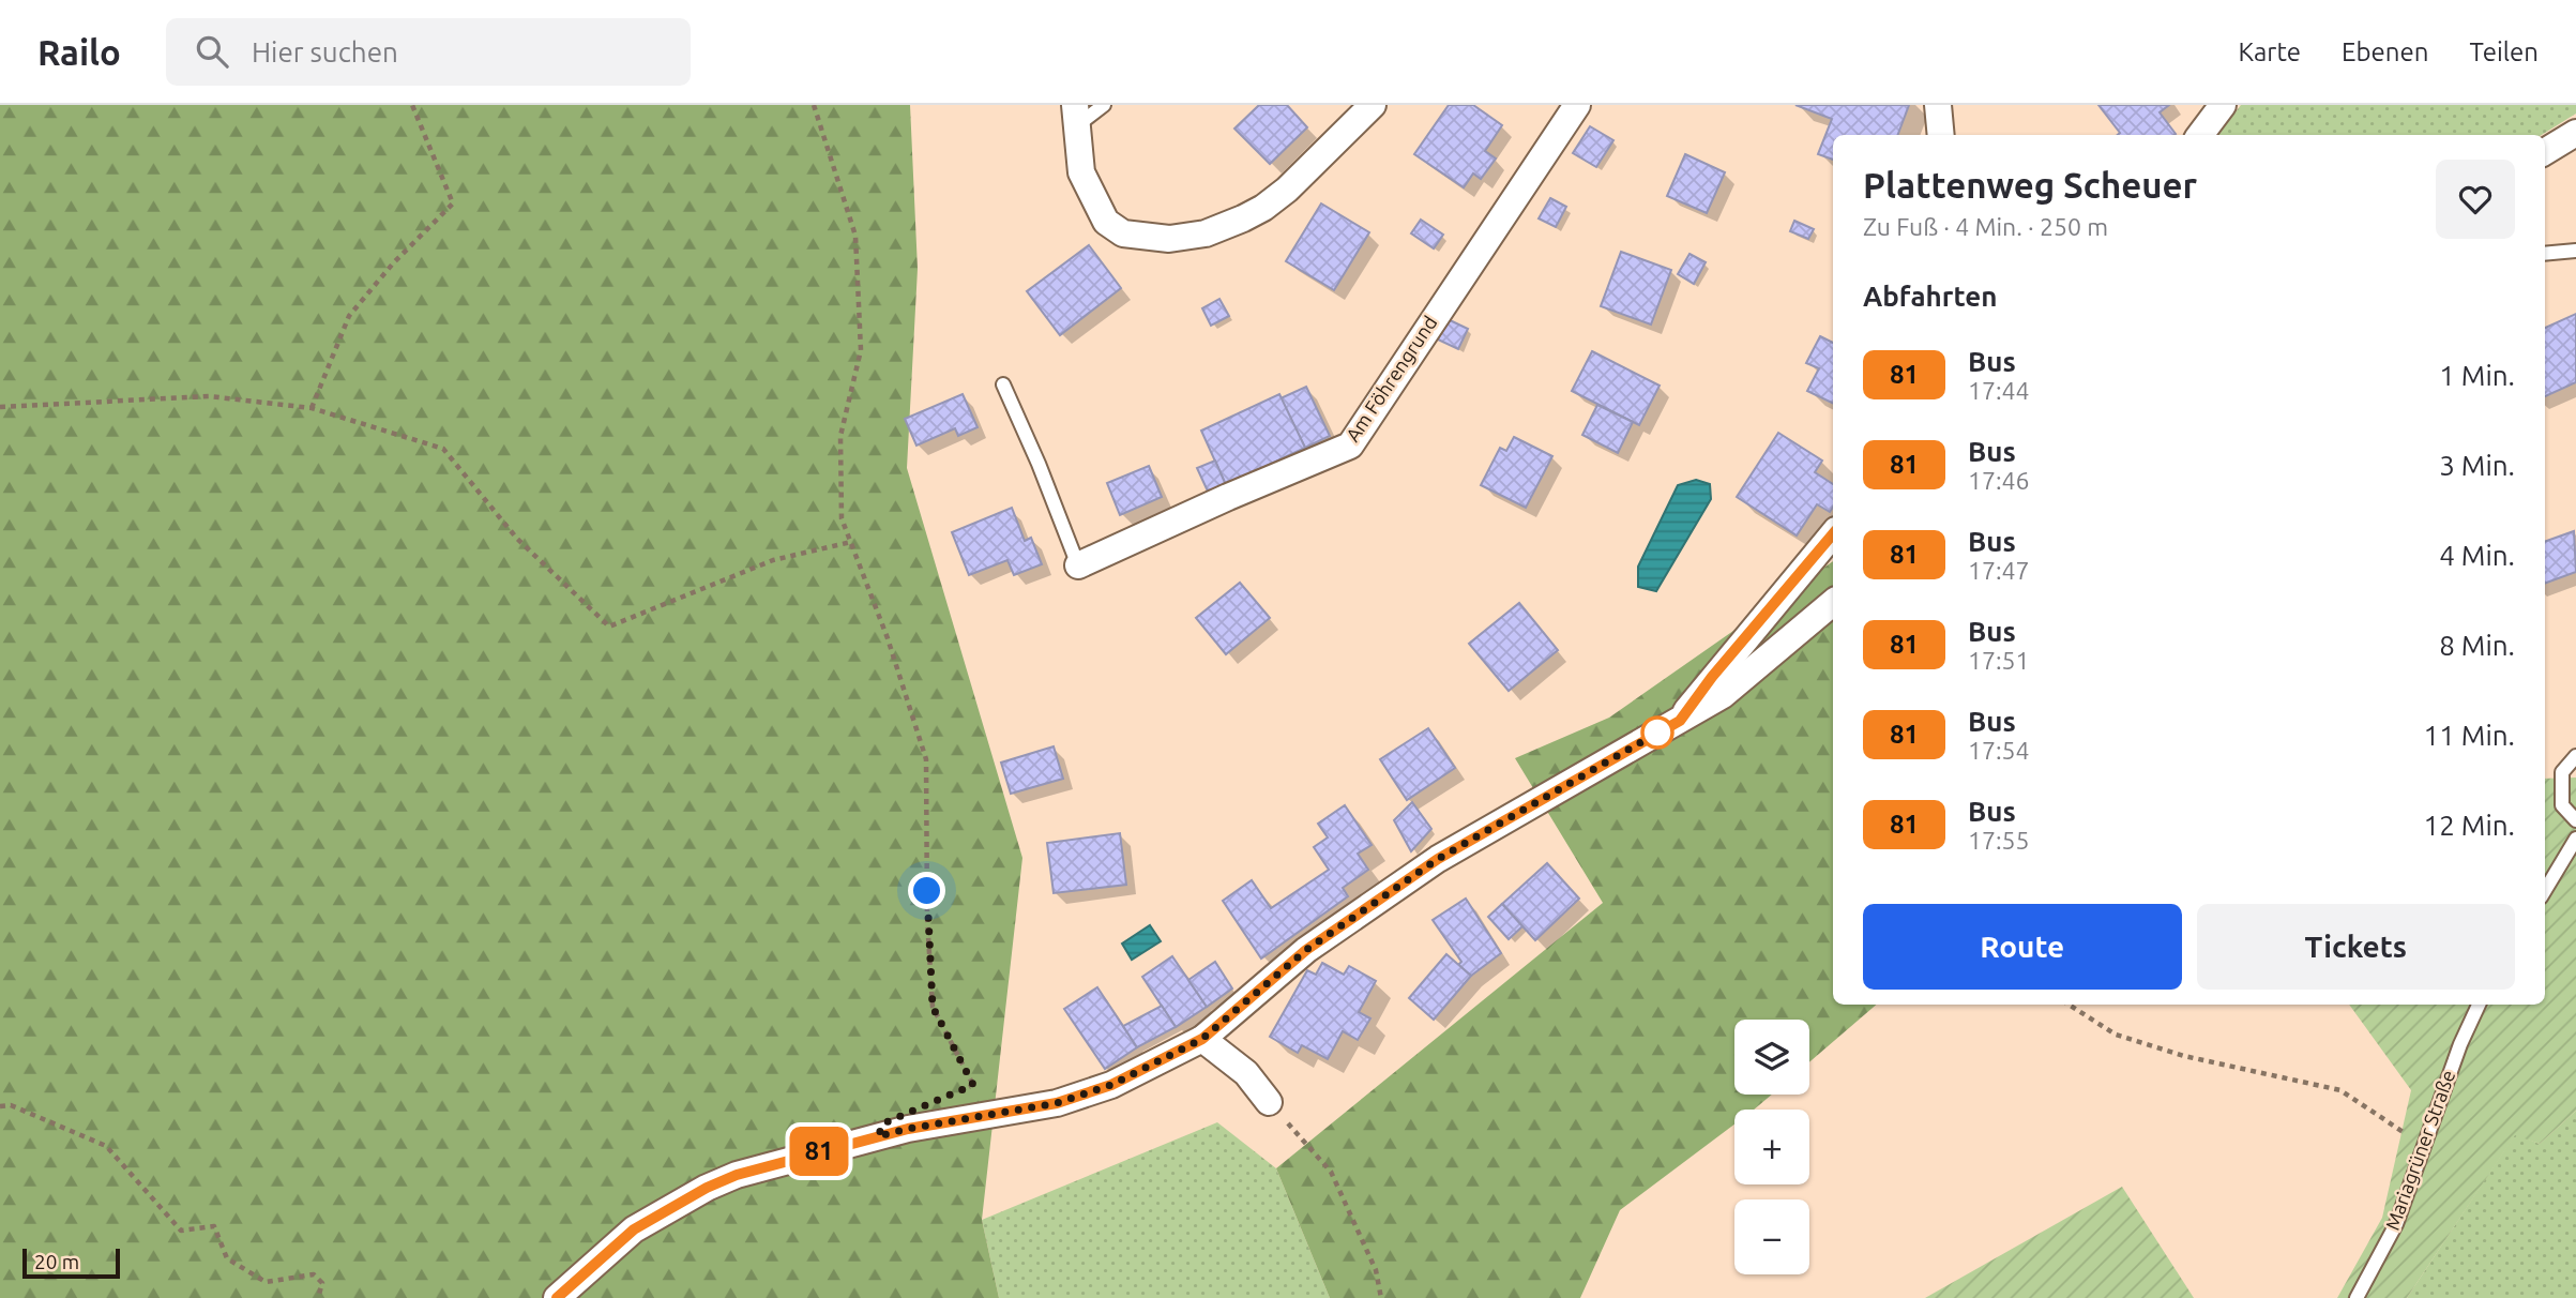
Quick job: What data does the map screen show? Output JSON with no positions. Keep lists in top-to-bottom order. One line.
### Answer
{"streets":{"street":["Am Föhrengrund"],"lane":["Mariagrüner Straße"]},"lines":["bus line 81"],"scale_bar":"20 m","page":{"header":"Railo","search":"Hier suchen","nav":["Karte","Ebenen","Teilen"],"on_map":"81","heading":[["Plattenweg Scheuer","Zu Fuß · 4 Min. · 250 m"],"Abfahrten"],"list":[{"mark":"81","name":"Bus","note":"17:44","value":"1 Min."},{"mark":"81","name":"Bus","note":"17:46","value":"3 Min."},{"mark":"81","name":"Bus","note":"17:47","value":"4 Min."},{"mark":"81","name":"Bus","note":"17:51","value":"8 Min."},{"mark":"81","name":"Bus","note":"17:54","value":"11 Min."},{"mark":"81","name":"Bus","note":"17:55","value":"12 Min."}],"buttons":["Route","Tickets"],"map_buttons":["+","−"],"scale":"20 m"}}
